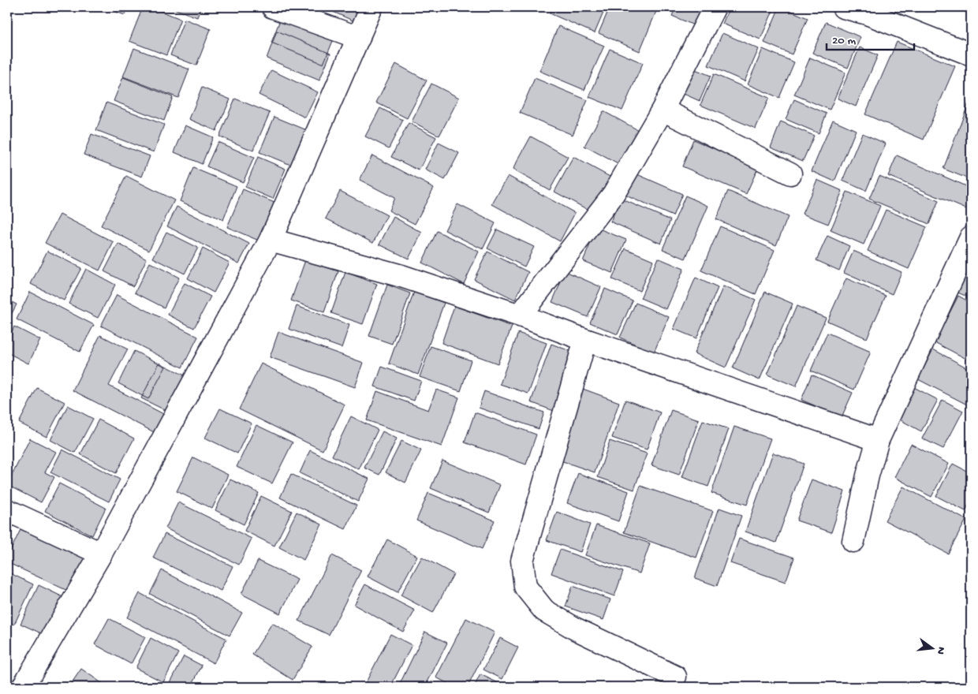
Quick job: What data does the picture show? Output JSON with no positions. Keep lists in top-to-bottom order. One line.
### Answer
{"scale_bar":"20 m","north":"right"}
